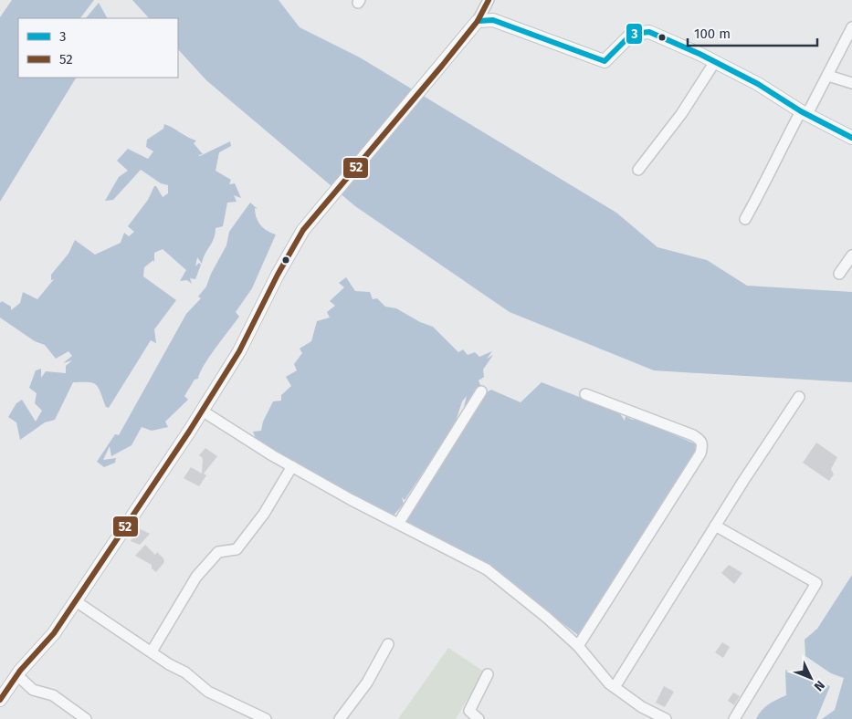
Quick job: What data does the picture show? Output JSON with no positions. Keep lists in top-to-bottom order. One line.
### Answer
{"lines":["transit line 52","transit line 3"],"legend":["3","52"],"scale_bar":"100 m","north":"bottom right"}
